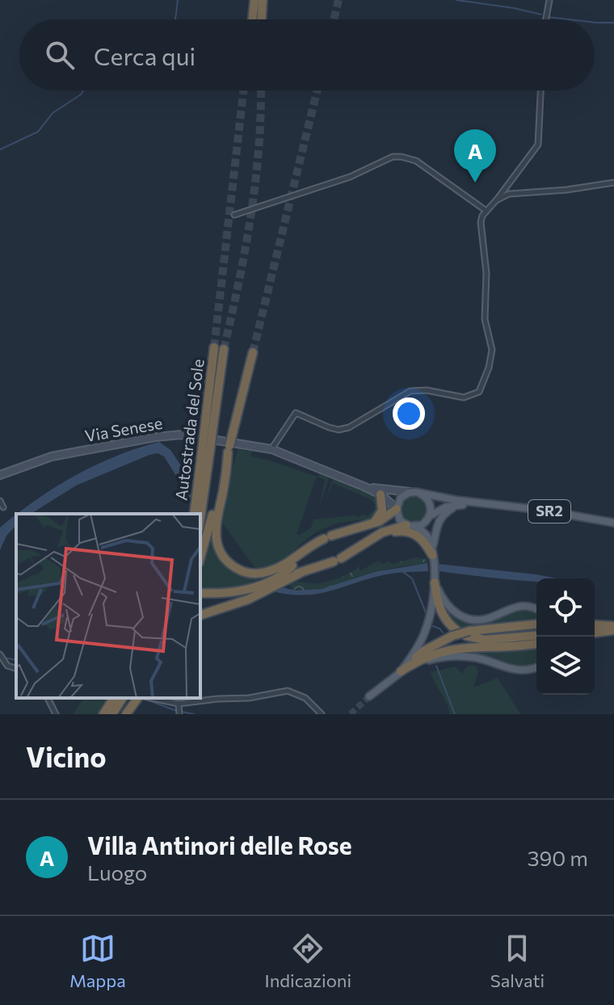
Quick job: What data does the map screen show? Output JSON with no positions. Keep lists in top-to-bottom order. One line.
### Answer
{"streets":{"highway":["Autostrada del Sole"],"main road":["Via Senese","SR2"]},"crossings":[["Via Senese","SR2"]],"page":{"search":"Cerca qui","pins":"A","heading":"Vicino","list":[{"mark":"A","name":"Villa Antinori delle Rose","note":"Luogo","value":"390 m"}],"nav":["Mappa","Indicazioni","Salvati"]}}
